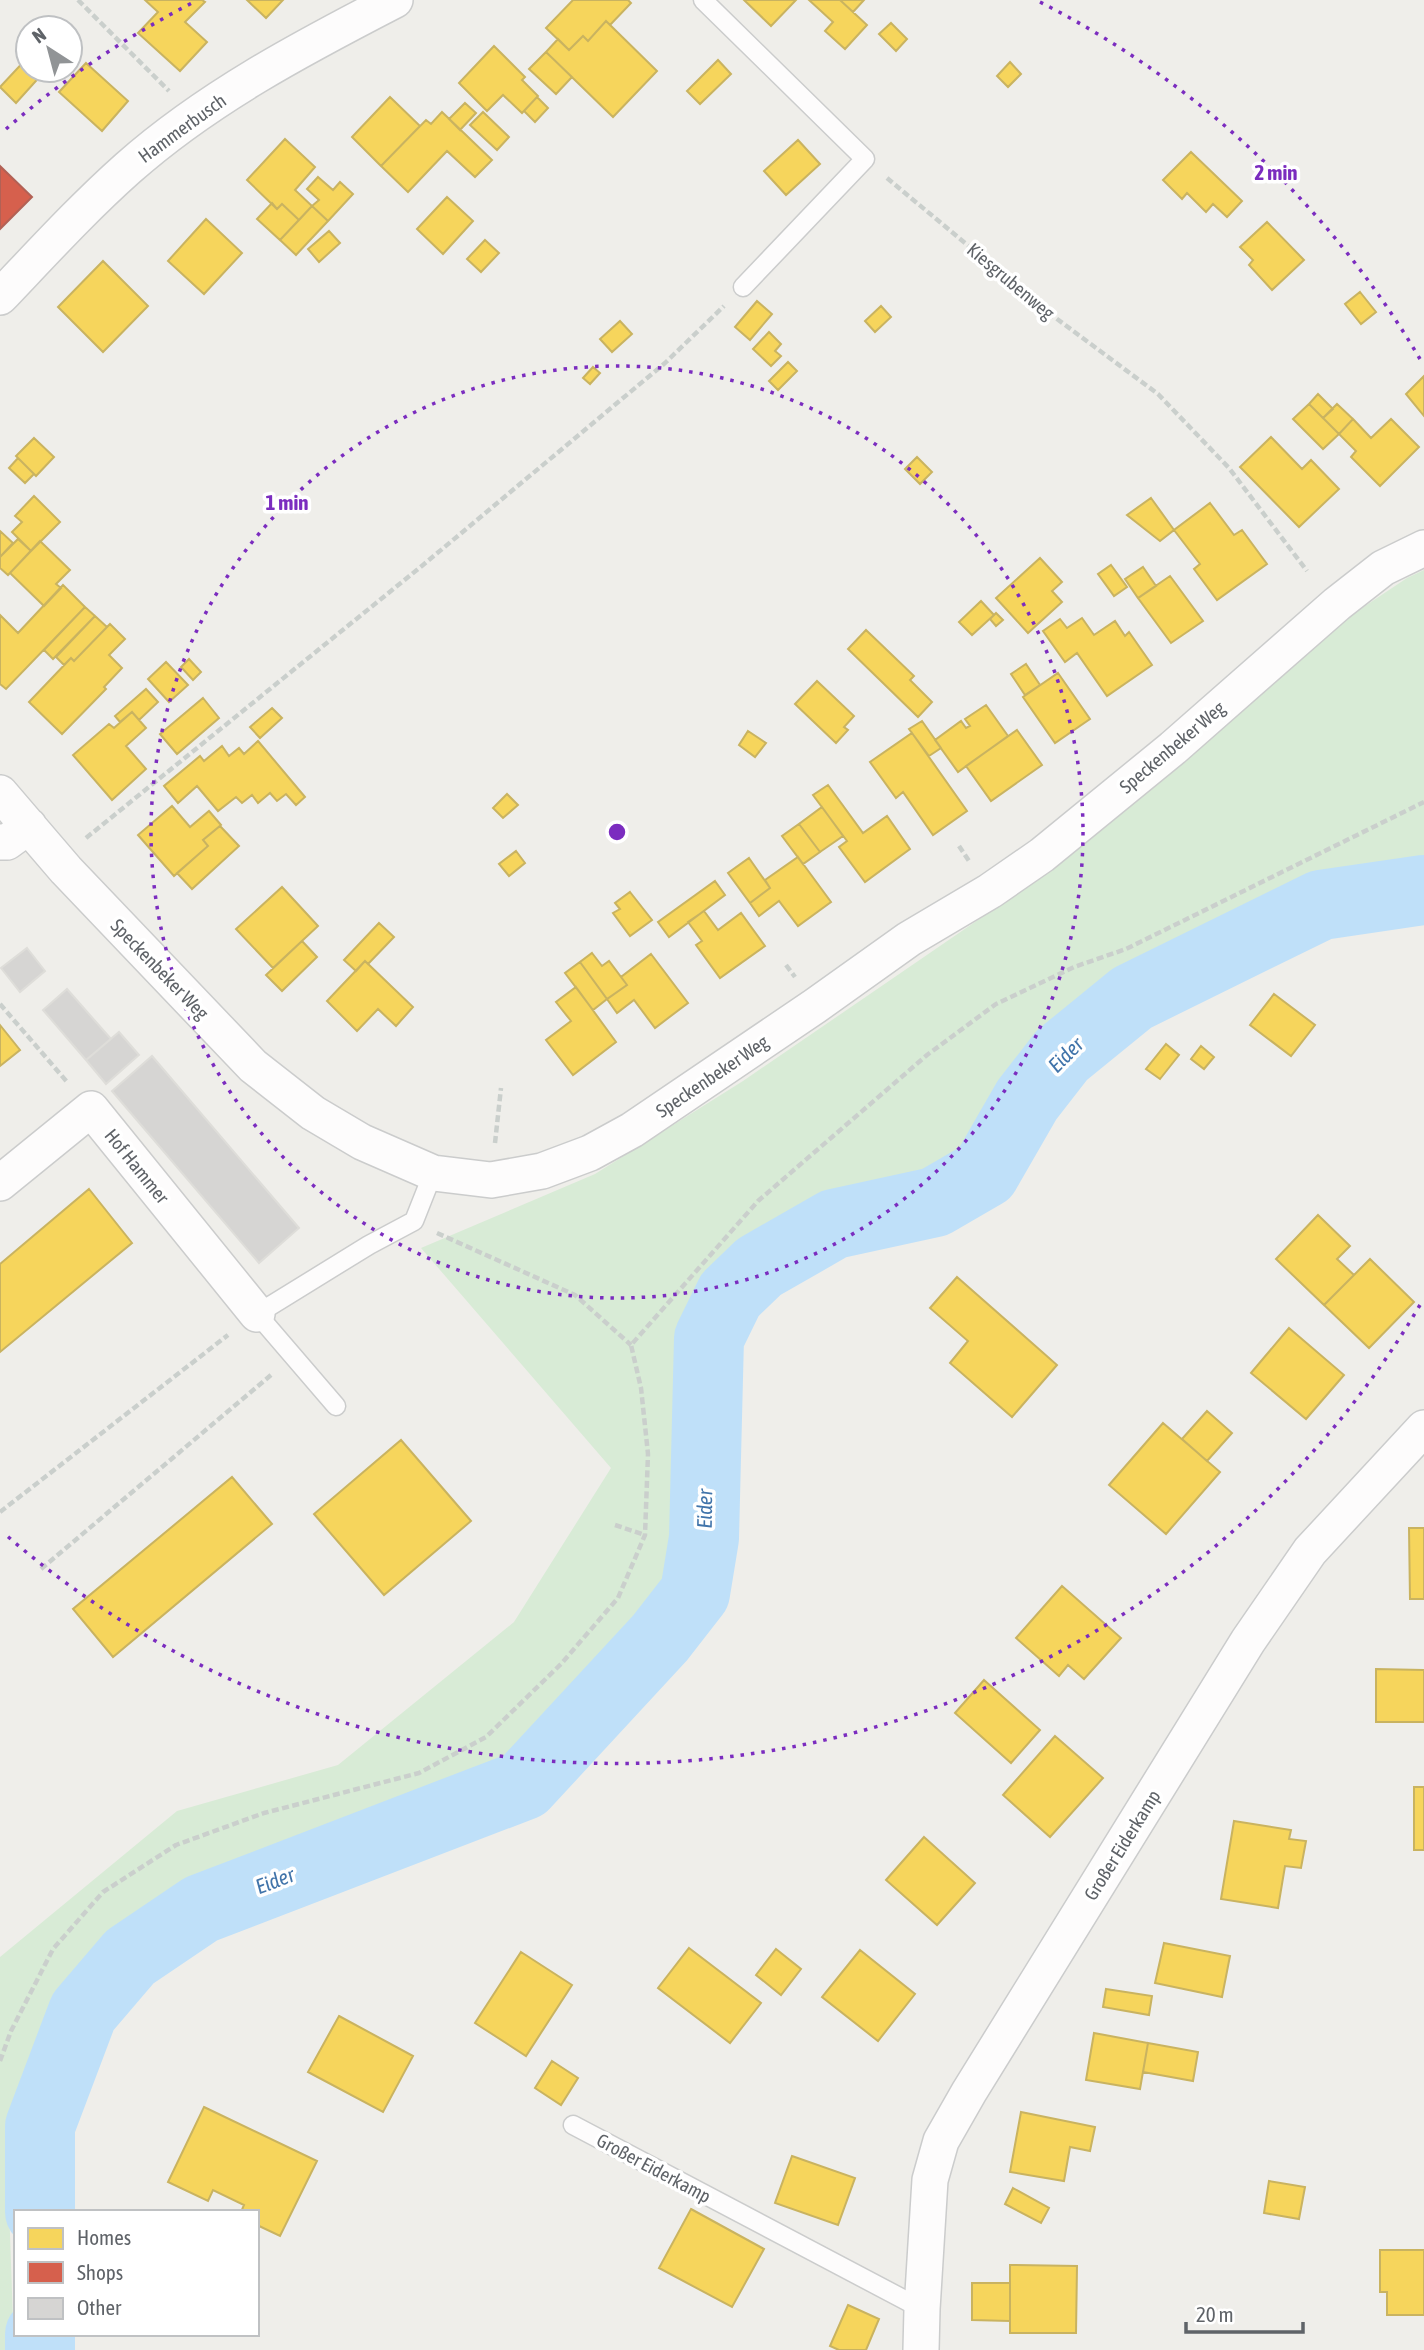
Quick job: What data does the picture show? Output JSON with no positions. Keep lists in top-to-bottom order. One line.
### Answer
{"streets":{"street":["Hammerbusch","Speckenbeker Weg","Hof Hammer","Großer Eiderkamp"],"path":["Kiesgrubenweg"]},"water":["Eider"],"legend":["Homes","Shops","Other"],"scale_bar":"20 m","north":"top left","rings":["2 min","1 min"]}
